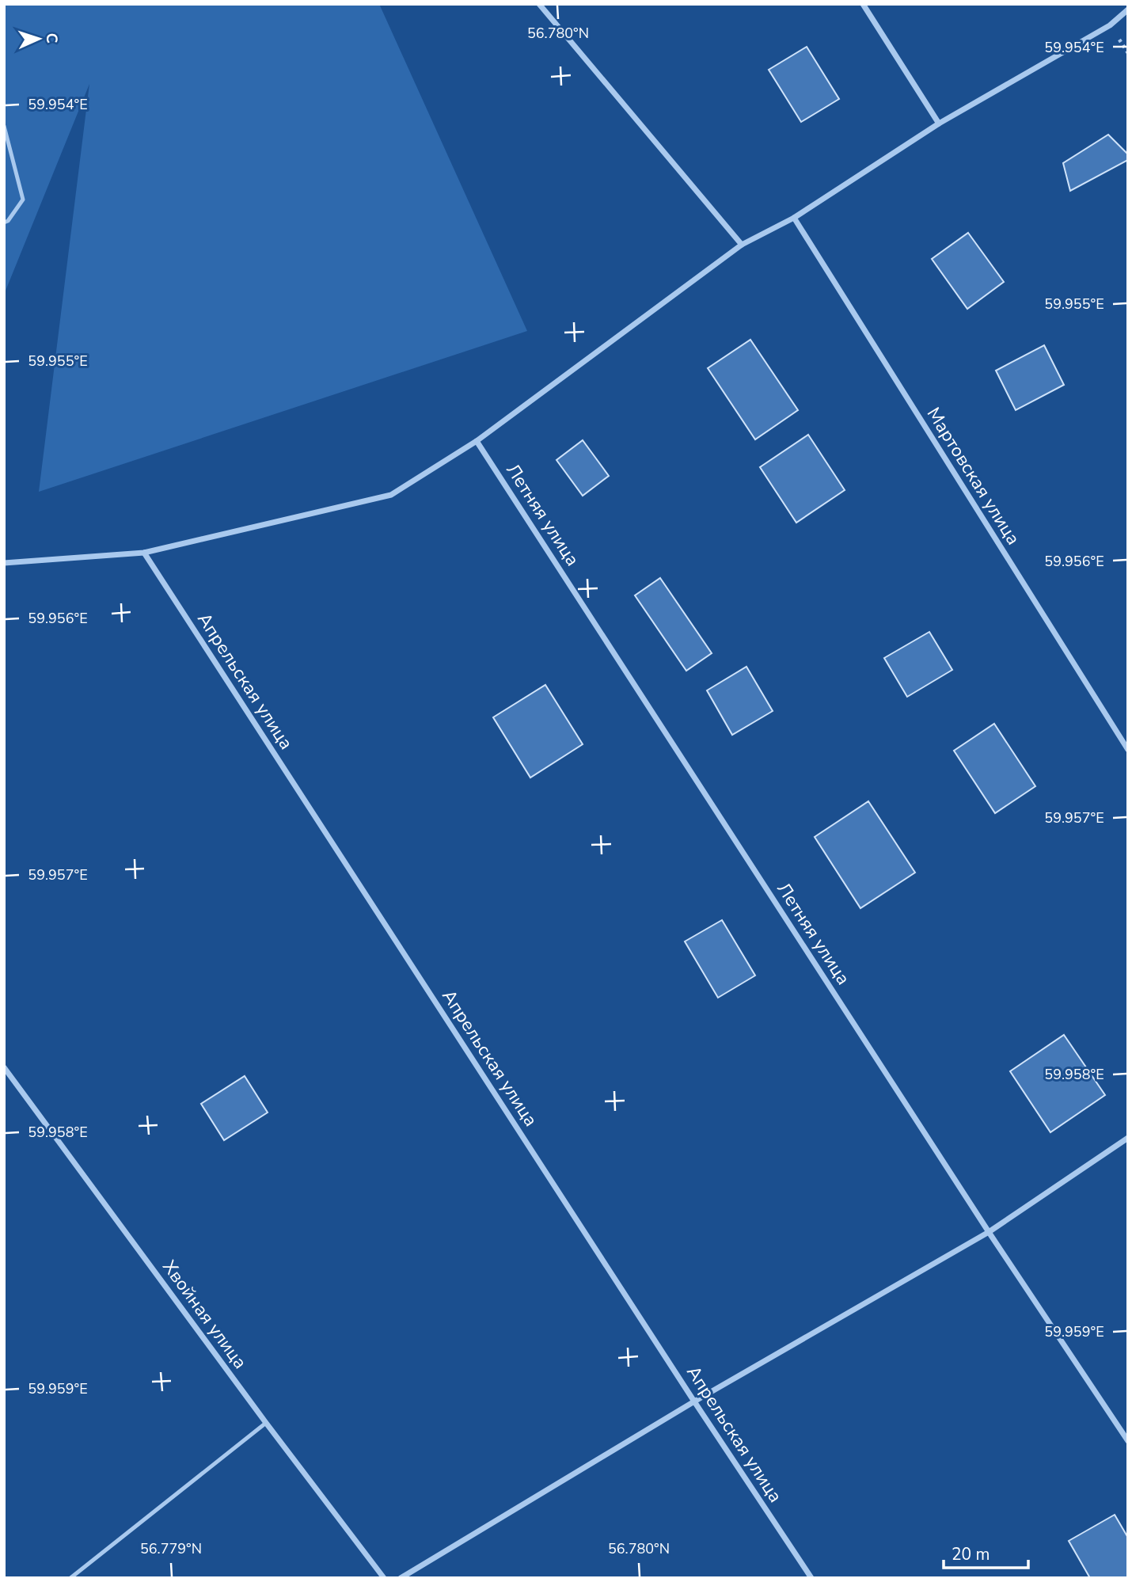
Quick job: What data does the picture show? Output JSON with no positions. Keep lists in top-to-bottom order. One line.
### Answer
{"streets":{"street":["Мартовская улица","Летняя улица","Апрельская улица","Хвойная улица"]},"scale_bar":"20 m","north":"right","coordinates":["56.780°N","59.954°E","59.955°E","59.956°E","59.957°E","59.958°E","59.959°E","56.779°N"]}
